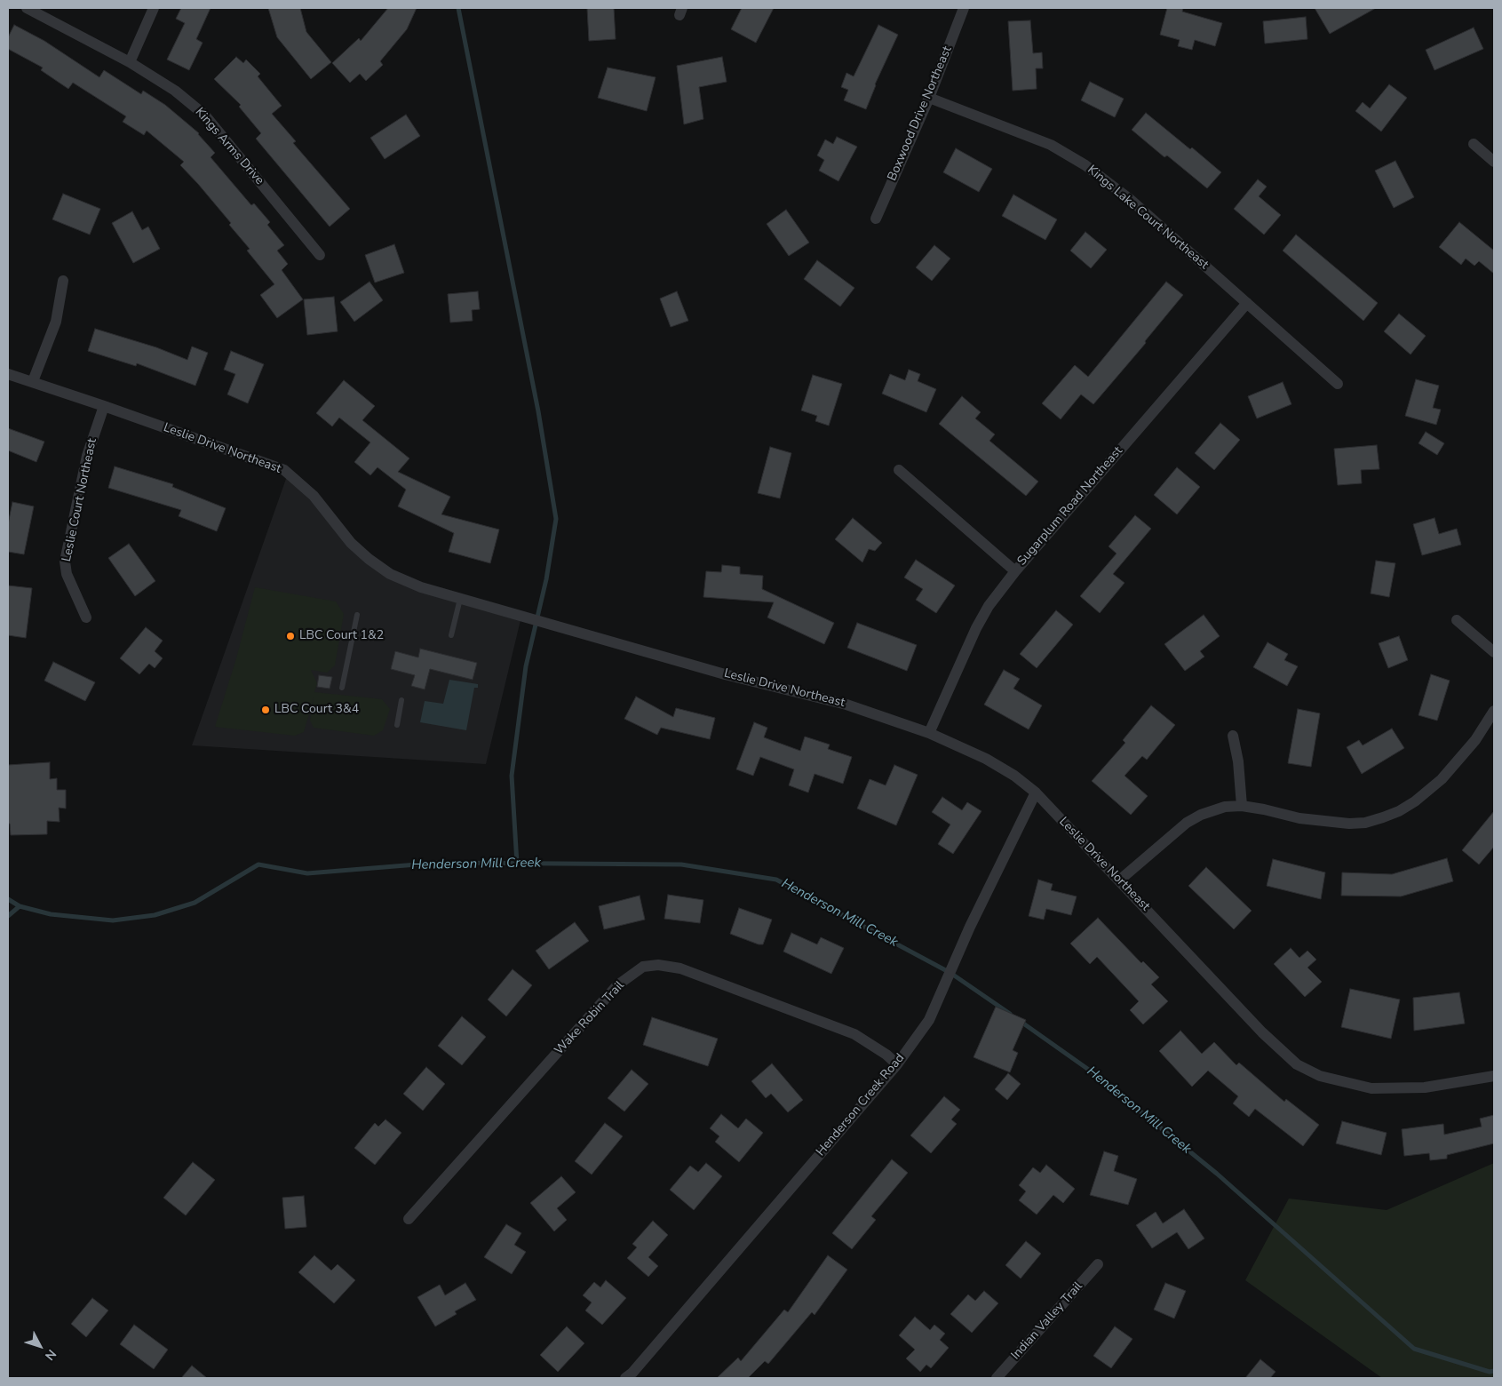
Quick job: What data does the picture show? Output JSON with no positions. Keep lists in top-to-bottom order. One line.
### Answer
{"streets":{"street":["Boxwood Drive Northeast","Kings Arms Drive","Kings Lake Court Northeast","Leslie Drive Northeast","Leslie Court Northeast","Sugarplum Road Northeast","Wake Robin Trail","Henderson Creek Road","Indian Valley Trail"]},"crossings":[["Boxwood Drive Northeast","Kings Lake Court Northeast"],["Kings Lake Court Northeast","Sugarplum Road Northeast"],["Leslie Drive Northeast","Leslie Court Northeast"],["Leslie Drive Northeast","Sugarplum Road Northeast"],["Leslie Drive Northeast","Henderson Creek Road"],["Wake Robin Trail","Henderson Creek Road"]],"water":["Henderson Mill Creek"],"places":["LBC Court 1&2","LBC Court 3&4"],"north":"bottom right"}
